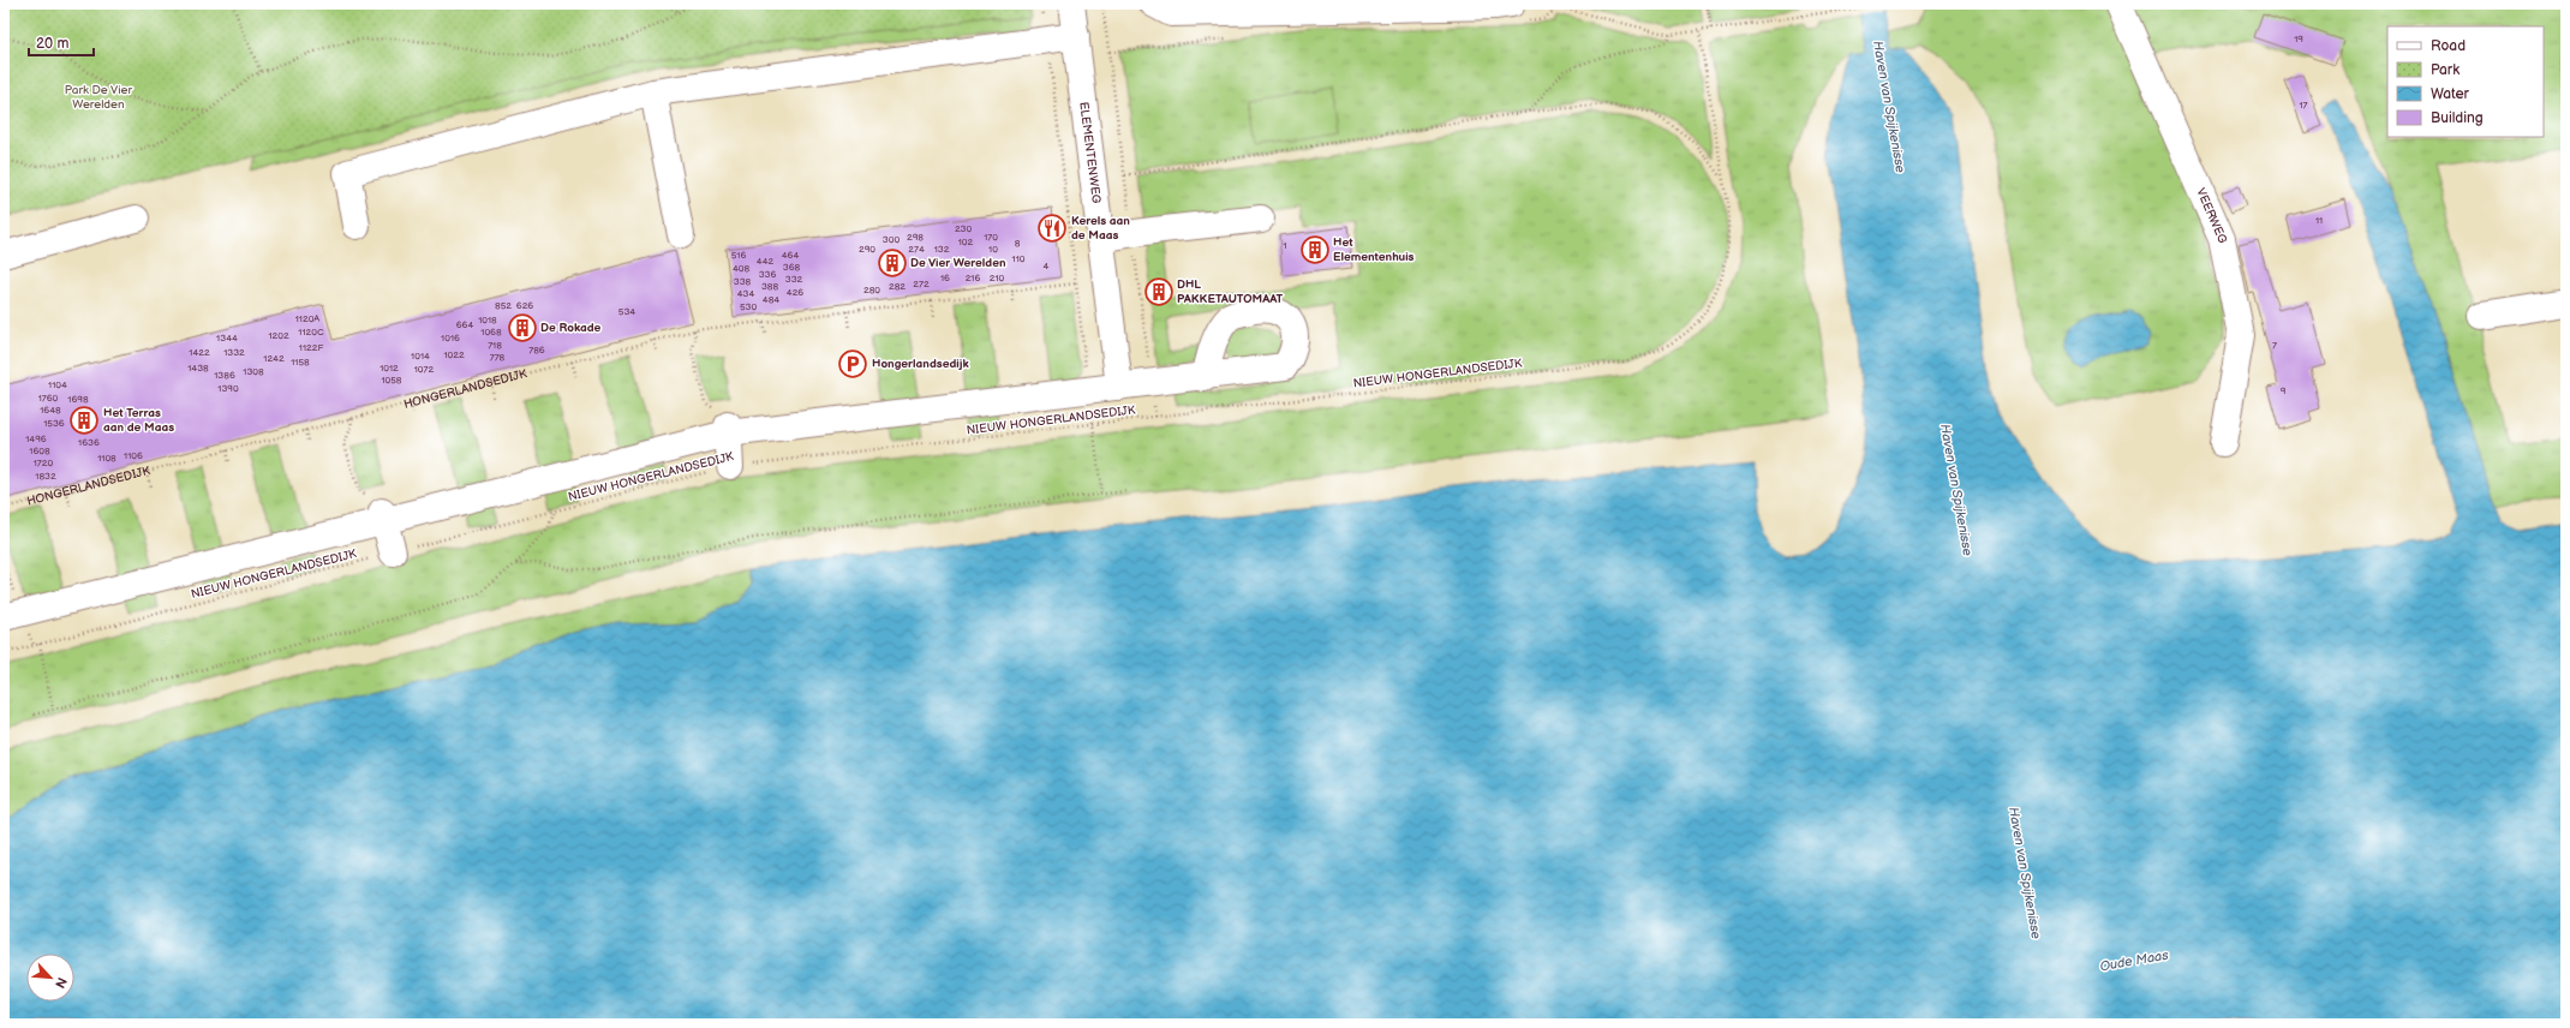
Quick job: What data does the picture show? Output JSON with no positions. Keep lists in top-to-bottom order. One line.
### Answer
{"streets":{"street":["ELEMENTENWEG","VEERWEG"],"path":["NIEUW HONGERLANDSEDIJK","HONGERLANDSEDIJK"]},"water":["Haven van Spijkenisse","Oude Maas"],"parks":["Park De Vier Werelden"],"places":{"restaurant":["Kerels aan de Maas"],"building":["Het Elementenhuis","De Vier Werelden","DHL PAKKETAUTOMAAT","De Rokade","Het Terras aan de Maas"],"parking":["Hongerlandsedijk"]},"house_numbers":["19","17","11","230","298","170","300","102","8","1","290","274","132","10","516","464","110","442","4","368","408","336","16","216","210","332","338","272","388","282","280","426","434","484","852","626","530","534","1120A","1018","664","1120C","1068","1202","1344","1016","718","7","1122F","786","1422","1332","1022","1014","778","1242","1158","1438","1012","1072","1308","1386","1058","1104","1390","9","1760","1698","1648","1536","1496","1636","1608","1106","1108","1720","1832"],"legend":["Road","Park","Water","Building"],"scale_bar":"20 m","north":"bottom right"}
